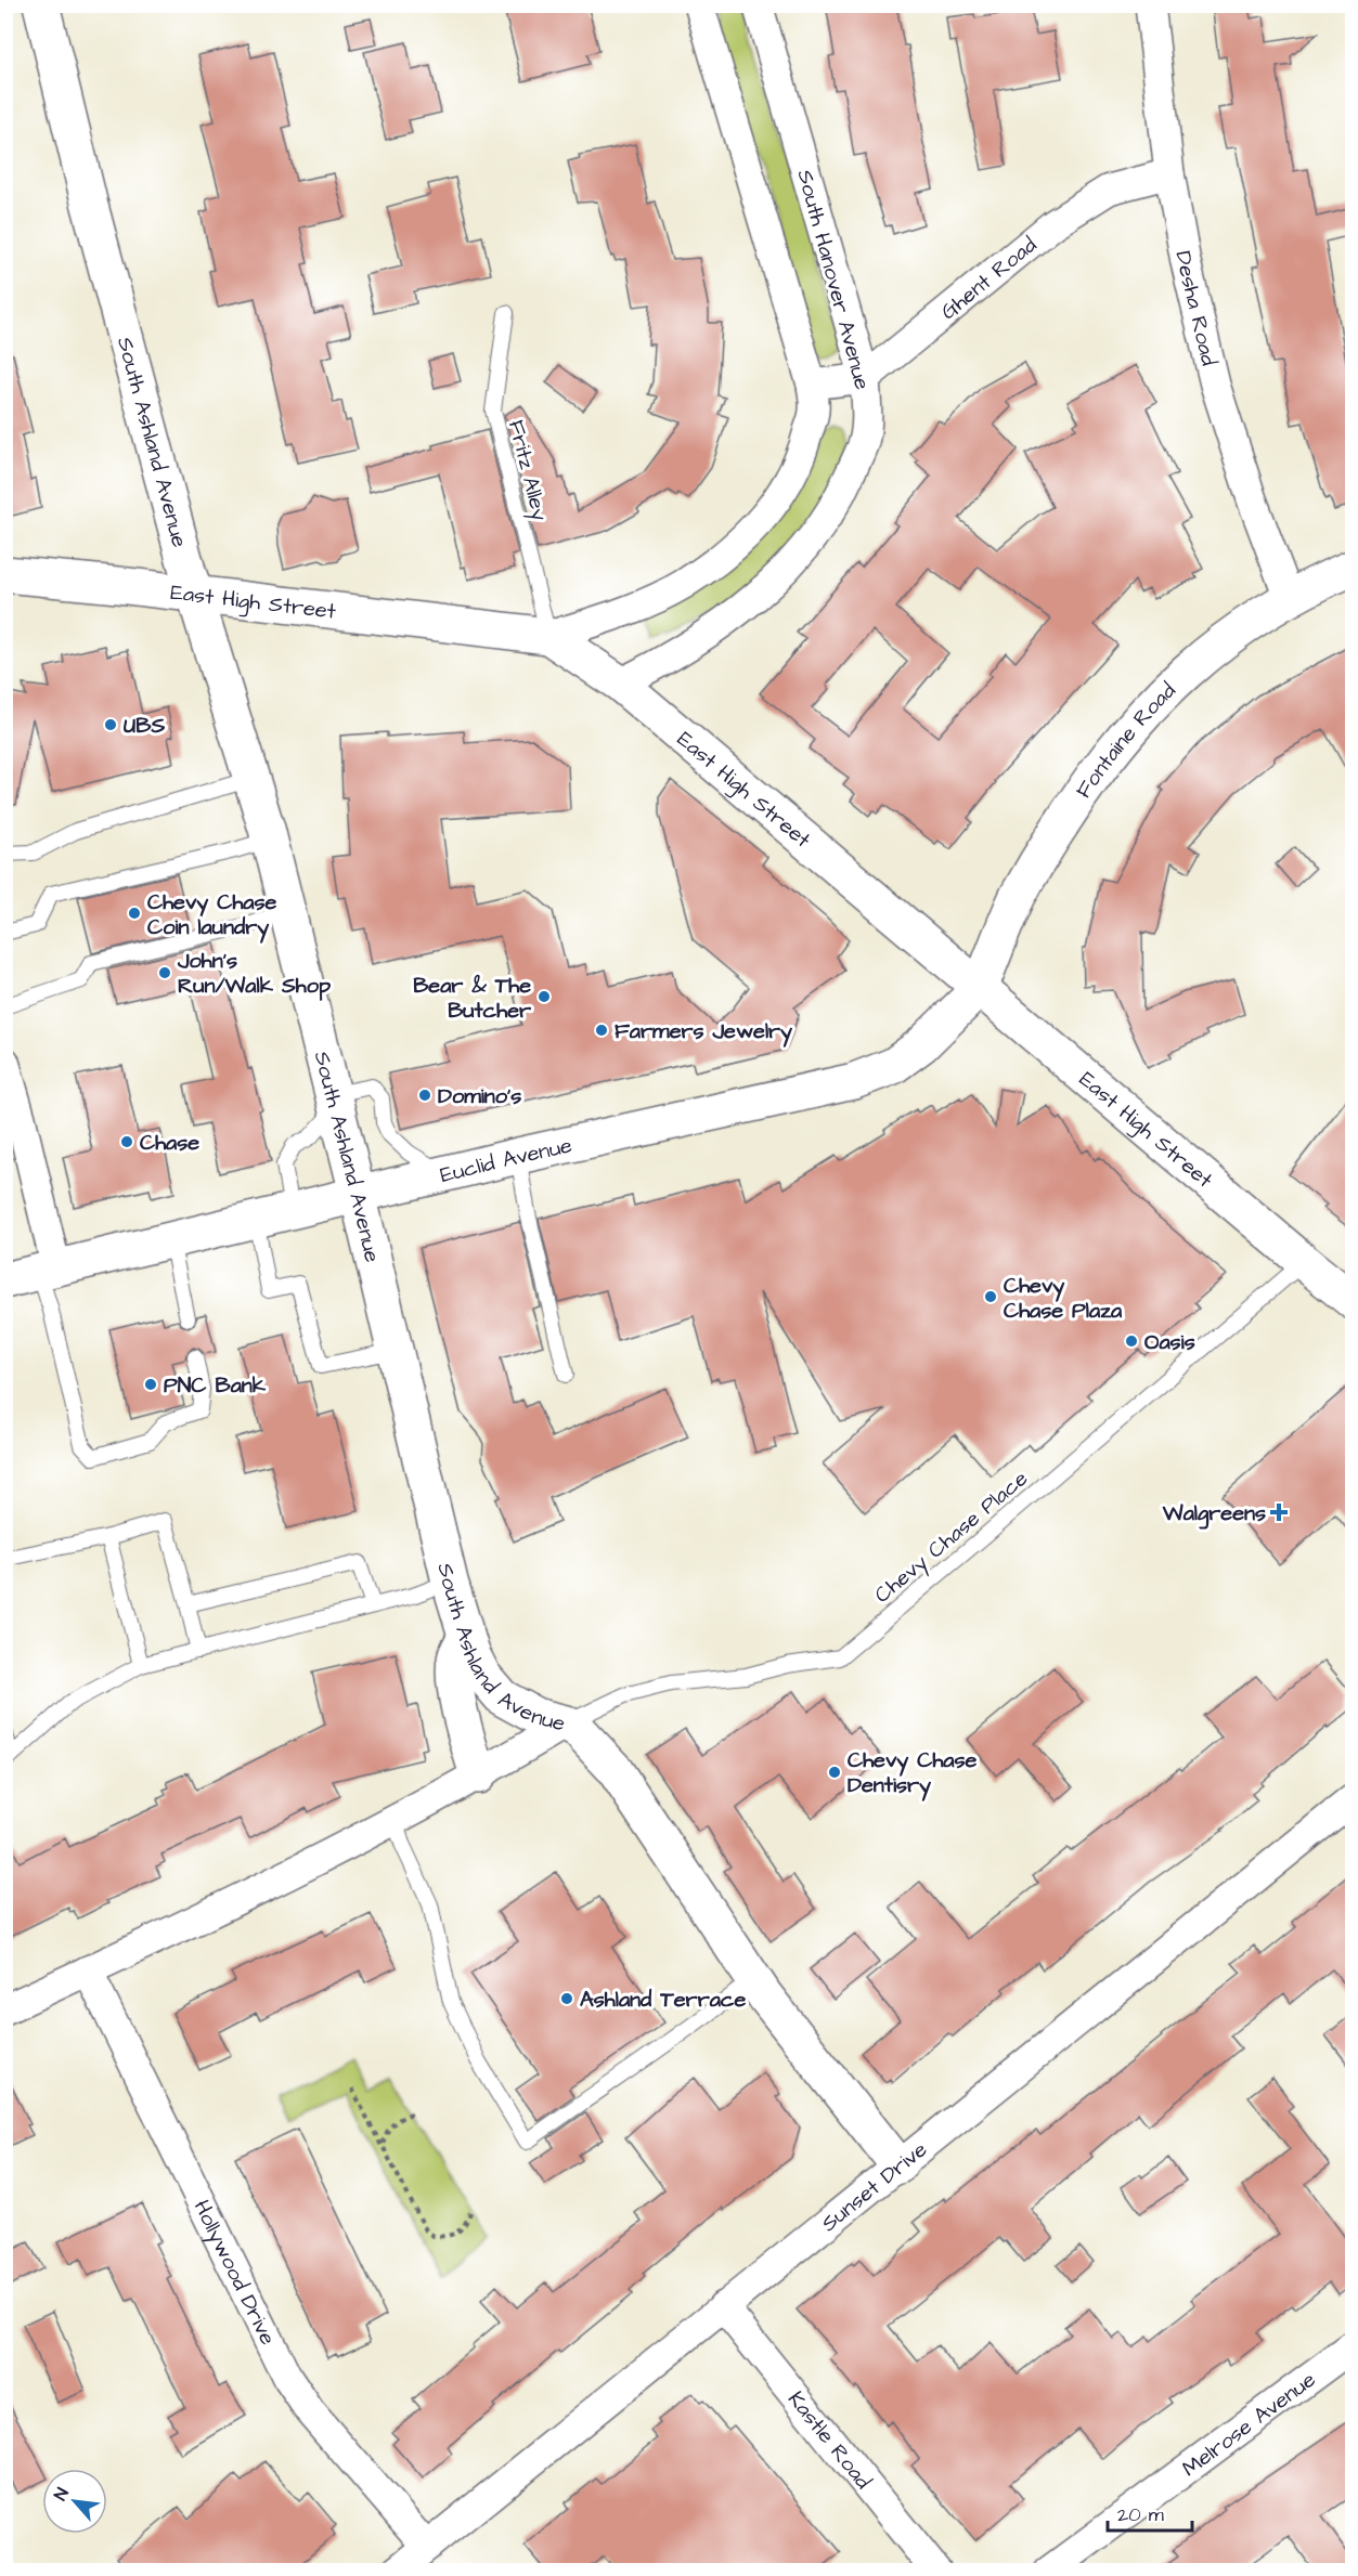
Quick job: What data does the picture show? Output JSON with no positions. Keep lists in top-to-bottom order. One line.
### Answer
{"streets":{"street":["Ghent Road","South Hanover Avenue","Desha Road","South Ashland Avenue","East High Street","Fontaine Road","Euclid Avenue","Sunset Drive","Hollywood Drive","Melrose Avenue","Kastle Road"],"lane":["Fritz Alley","Chevy Chase Place"]},"crossings":[["Ghent Road","South Hanover Avenue"],["Ghent Road","Desha Road"],["South Hanover Avenue","East High Street"],["Desha Road","Fontaine Road"],["South Ashland Avenue","East High Street"],["South Ashland Avenue","Euclid Avenue"],["South Ashland Avenue","Chevy Chase Place"],["South Ashland Avenue","Sunset Drive"],["Fritz Alley","East High Street"],["East High Street","Fontaine Road"],["East High Street","Euclid Avenue"],["East High Street","Chevy Chase Place"],["Fontaine Road","Euclid Avenue"],["Sunset Drive","Hollywood Drive"],["Sunset Drive","Kastle Road"]],"places":{"other":["UBS","Chevy Chase Coin laundry","John's Run/Walk Shop","Bear & The Butcher","Farmers Jewelry","Domino's","Chase","Chevy Chase Plaza","Oasis","PNC Bank","Chevy Chase Dentisry","Ashland Terrace"],"health":["Walgreens"]},"scale_bar":"20 m","north":"top left"}
